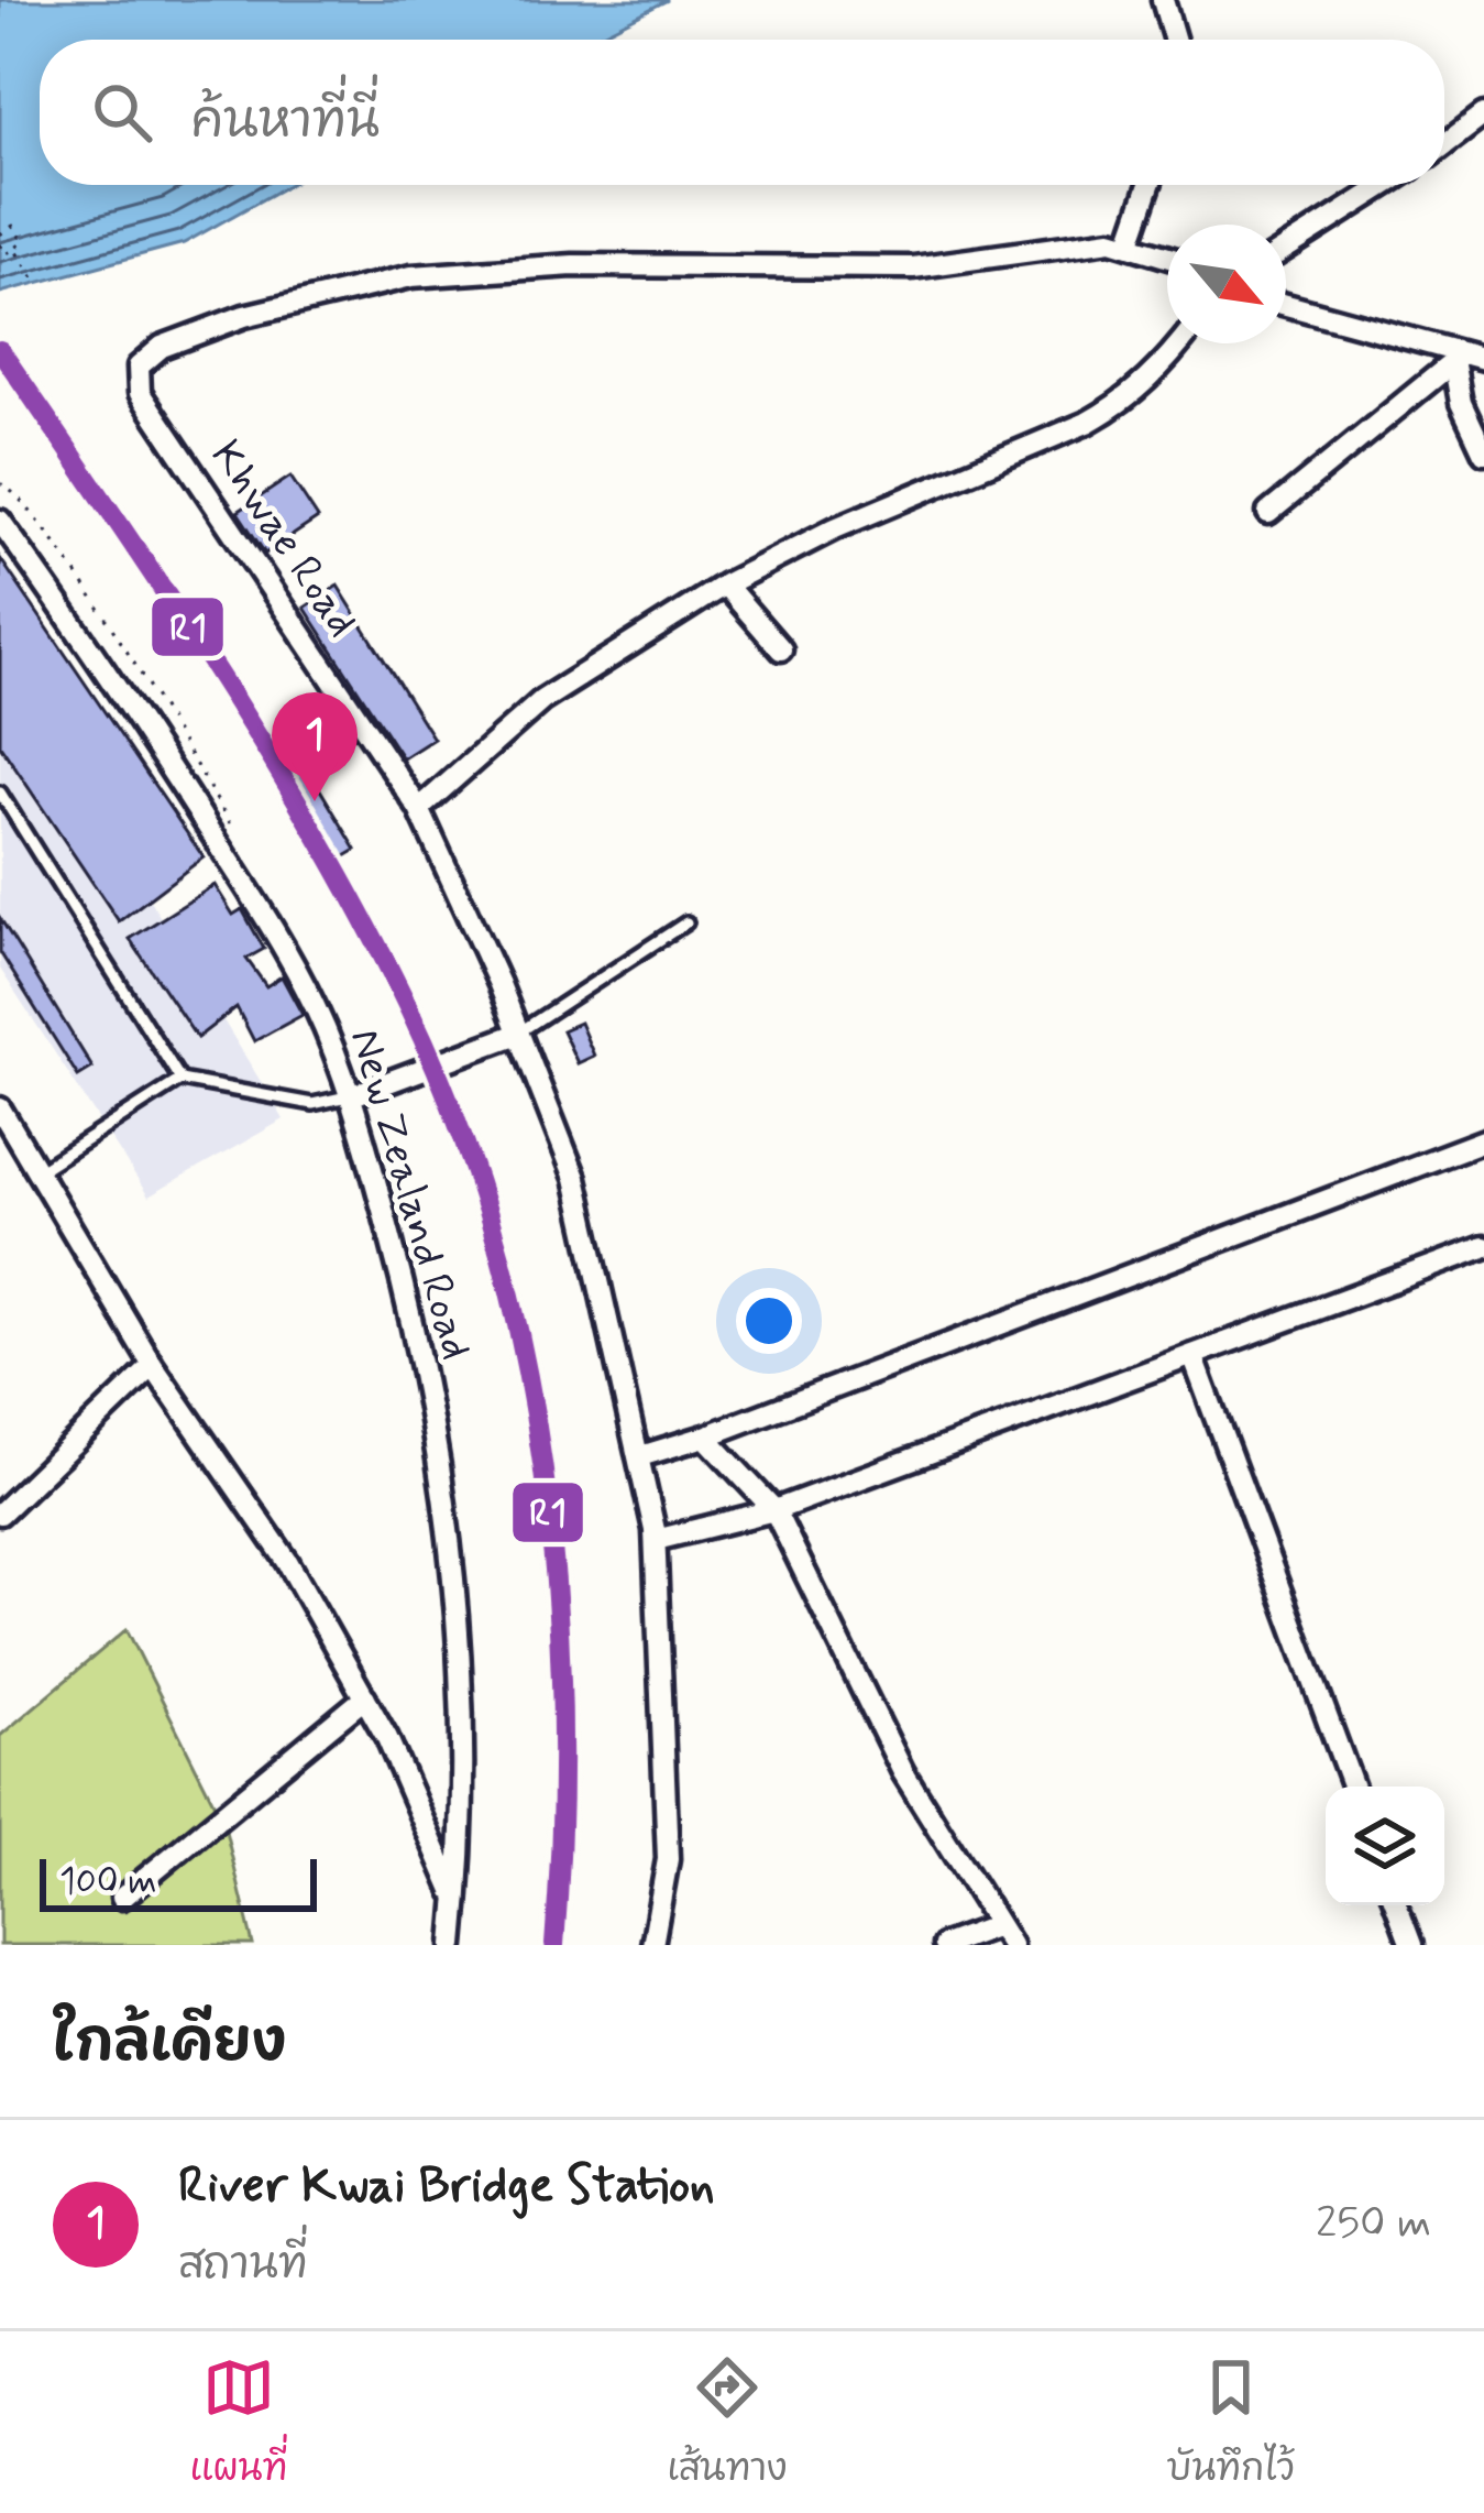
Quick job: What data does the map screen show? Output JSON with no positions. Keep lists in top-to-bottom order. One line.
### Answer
{"streets":{"street":["New Zealand Road"]},"lines":["transit line R1"],"scale_bar":"100 m","north":"bottom right","page":{"search":"ค้นหาที่นี่","pins":"1","scale":"100 m","heading":"ใกล้เคียง","list":[{"mark":"1","name":"River Kwai Bridge Station","note":"สถานที่","value":"250 m"}],"nav":["แผนที่","เส้นทาง","บันทึกไว้"]}}
